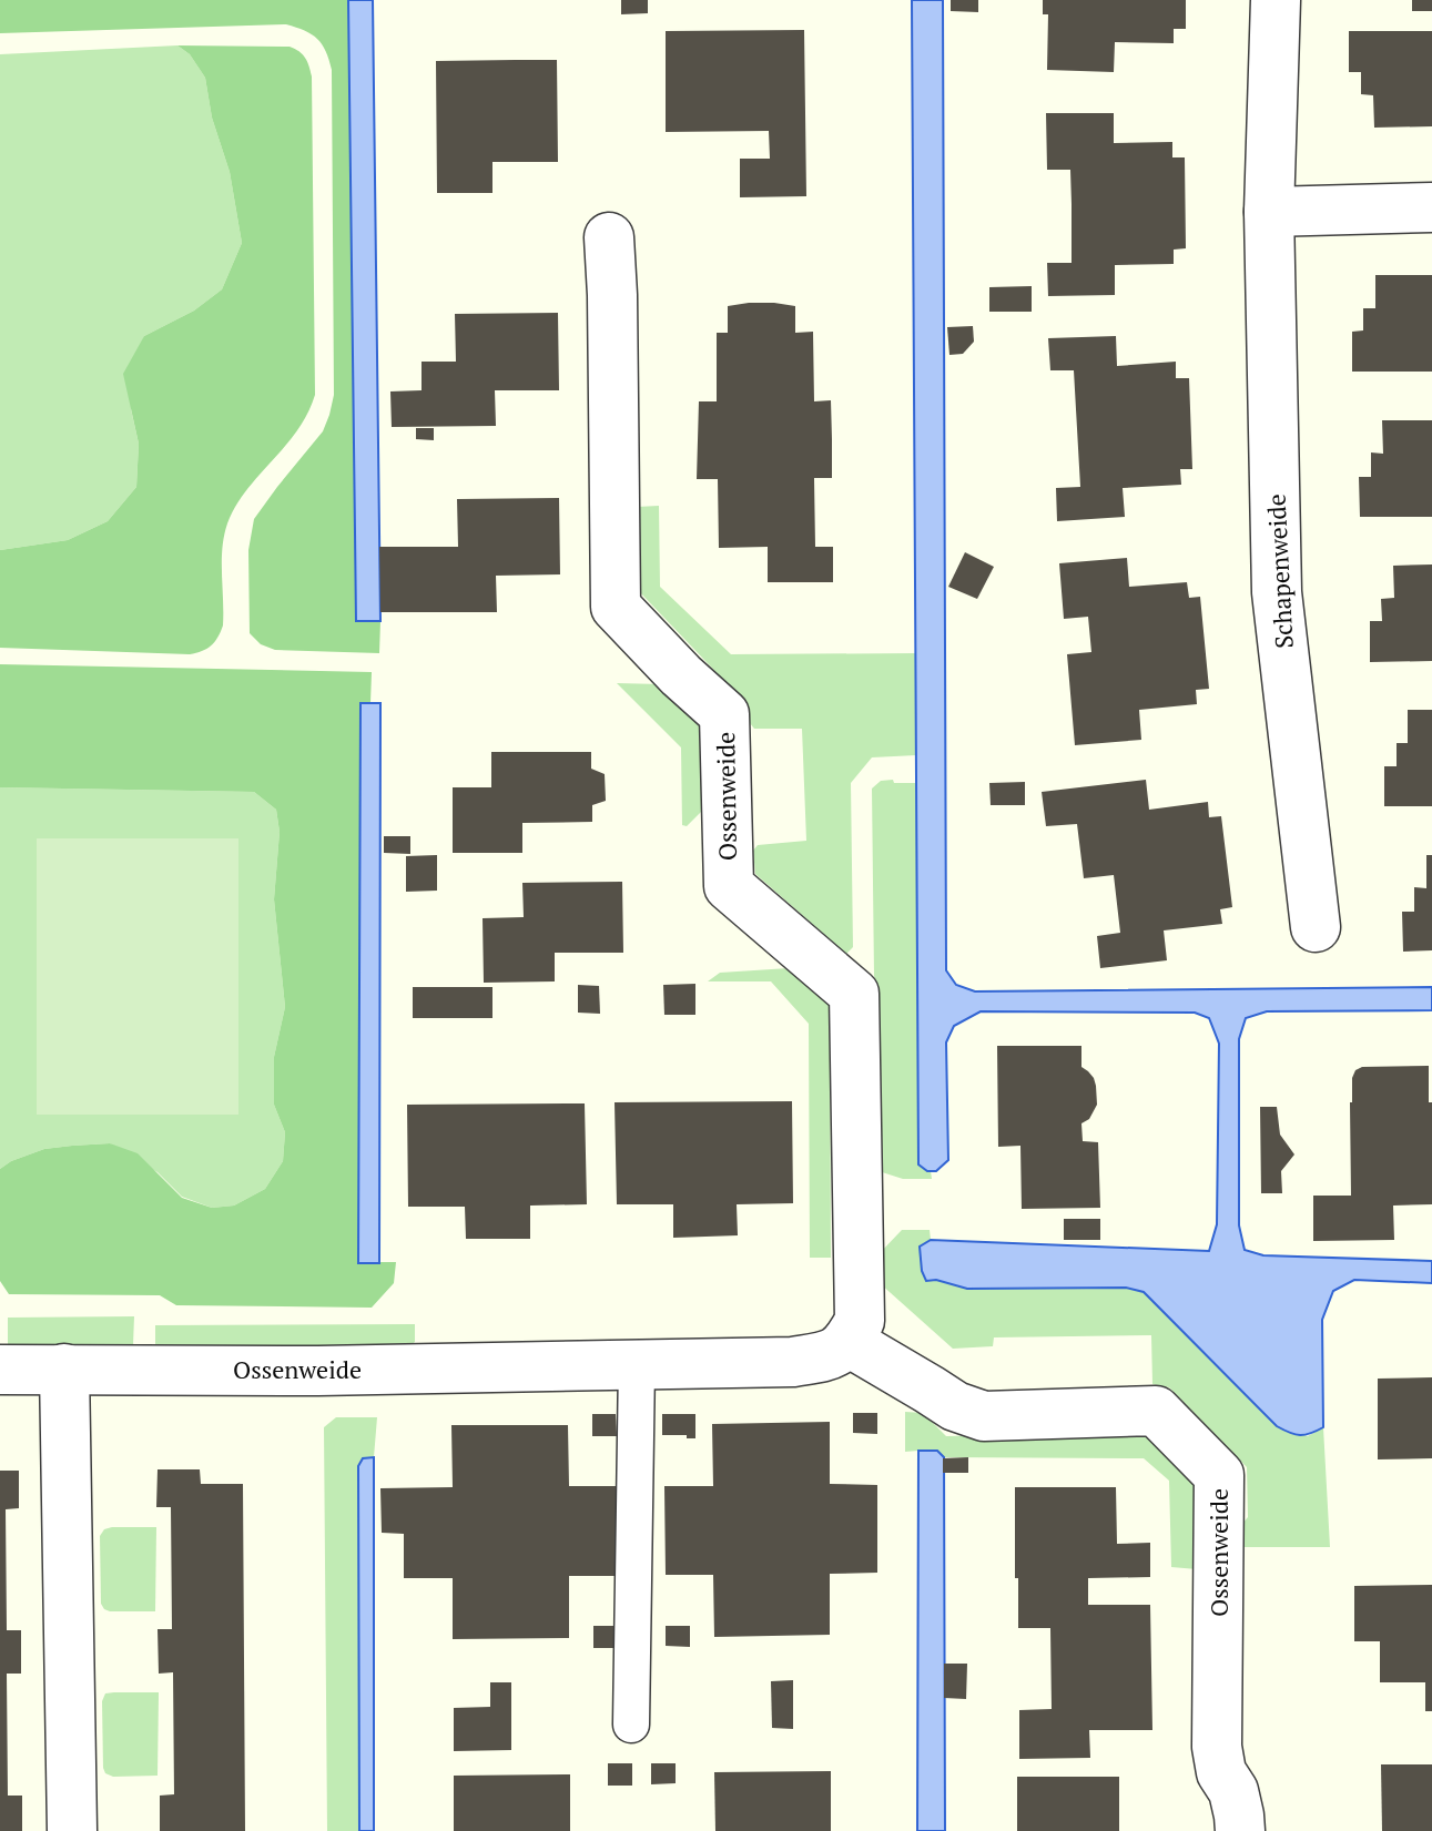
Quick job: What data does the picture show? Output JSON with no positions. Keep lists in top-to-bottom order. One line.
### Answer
{"streets":{"street":["Schapenweide","Ossenweide"]}}
